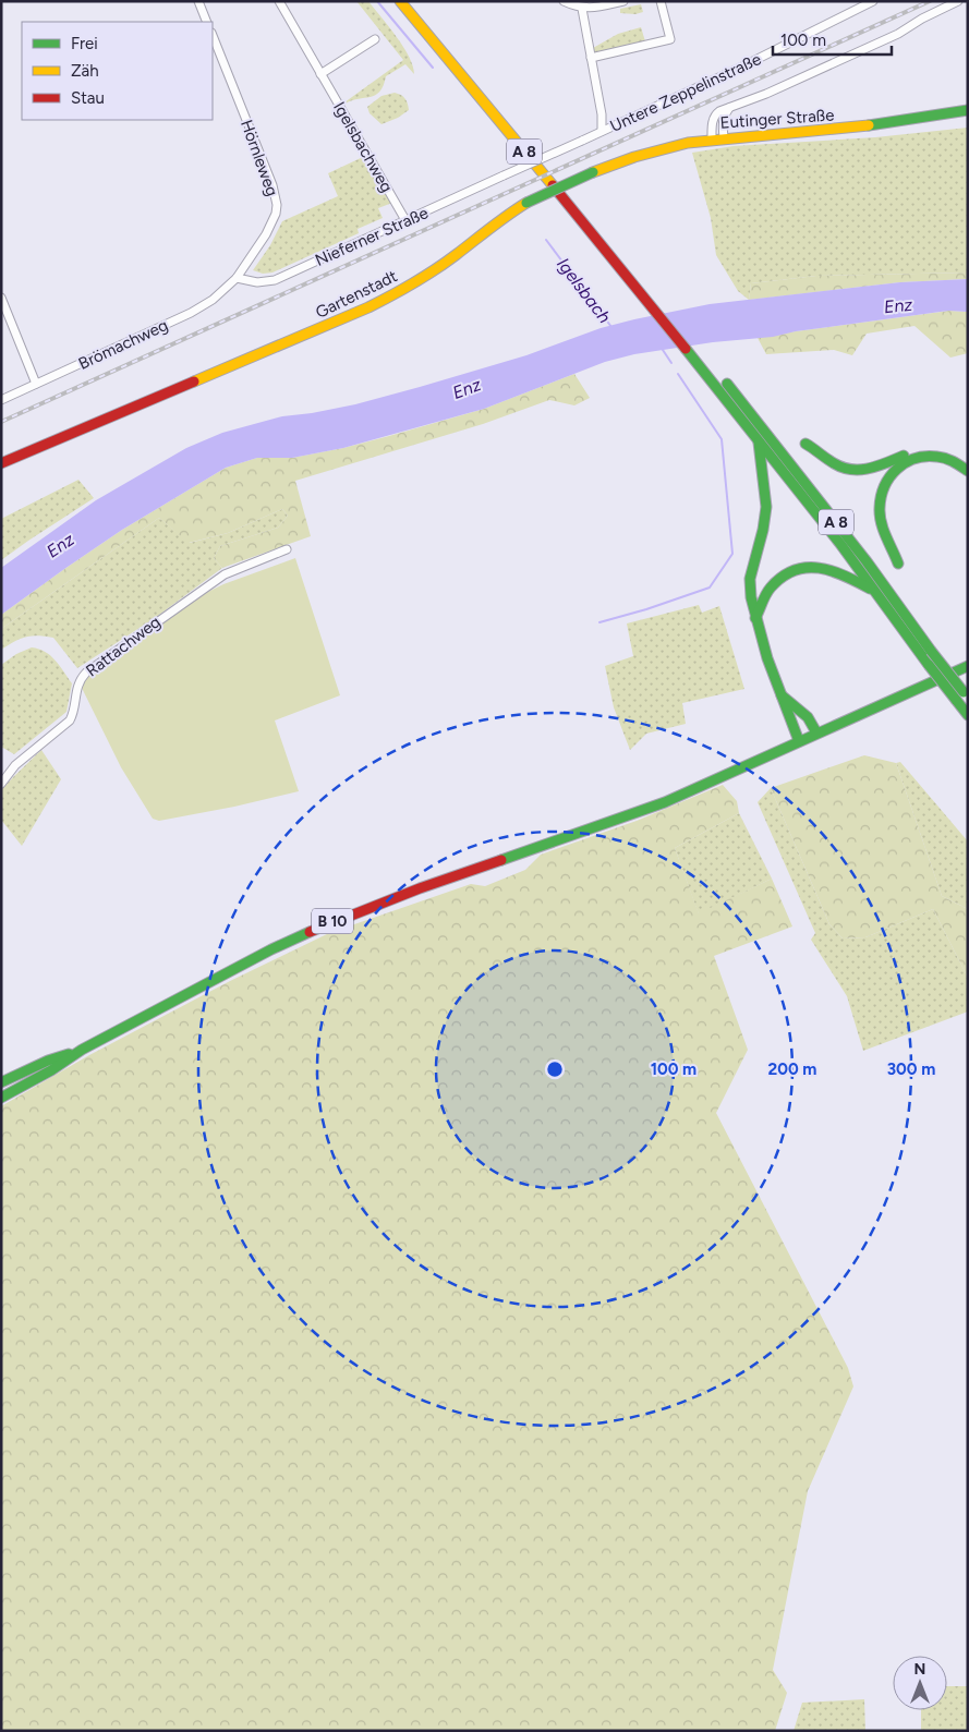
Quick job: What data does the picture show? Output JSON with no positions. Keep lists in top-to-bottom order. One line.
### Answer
{"streets":{"main road":["Eutinger Straße","A 8","Gartenstadt","B 10"],"street":["Untere Zeppelinstraße","Igelsbachweg","Hörnleweg","Nieferner Straße","Brömachweg","Rattachweg"]},"crossings":[["Untere Zeppelinstraße","Nieferner Straße"],["Eutinger Straße","Gartenstadt"],["Igelsbachweg","Nieferner Straße"],["Hörnleweg","Nieferner Straße"],["Hörnleweg","Brömachweg"],["Nieferner Straße","Brömachweg"]],"water":["Igelsbach","Enz"],"legend":["Frei","Zäh","Stau"],"scale_bar":"100 m","north":"top","rings":["100 m","200 m","300 m"]}
